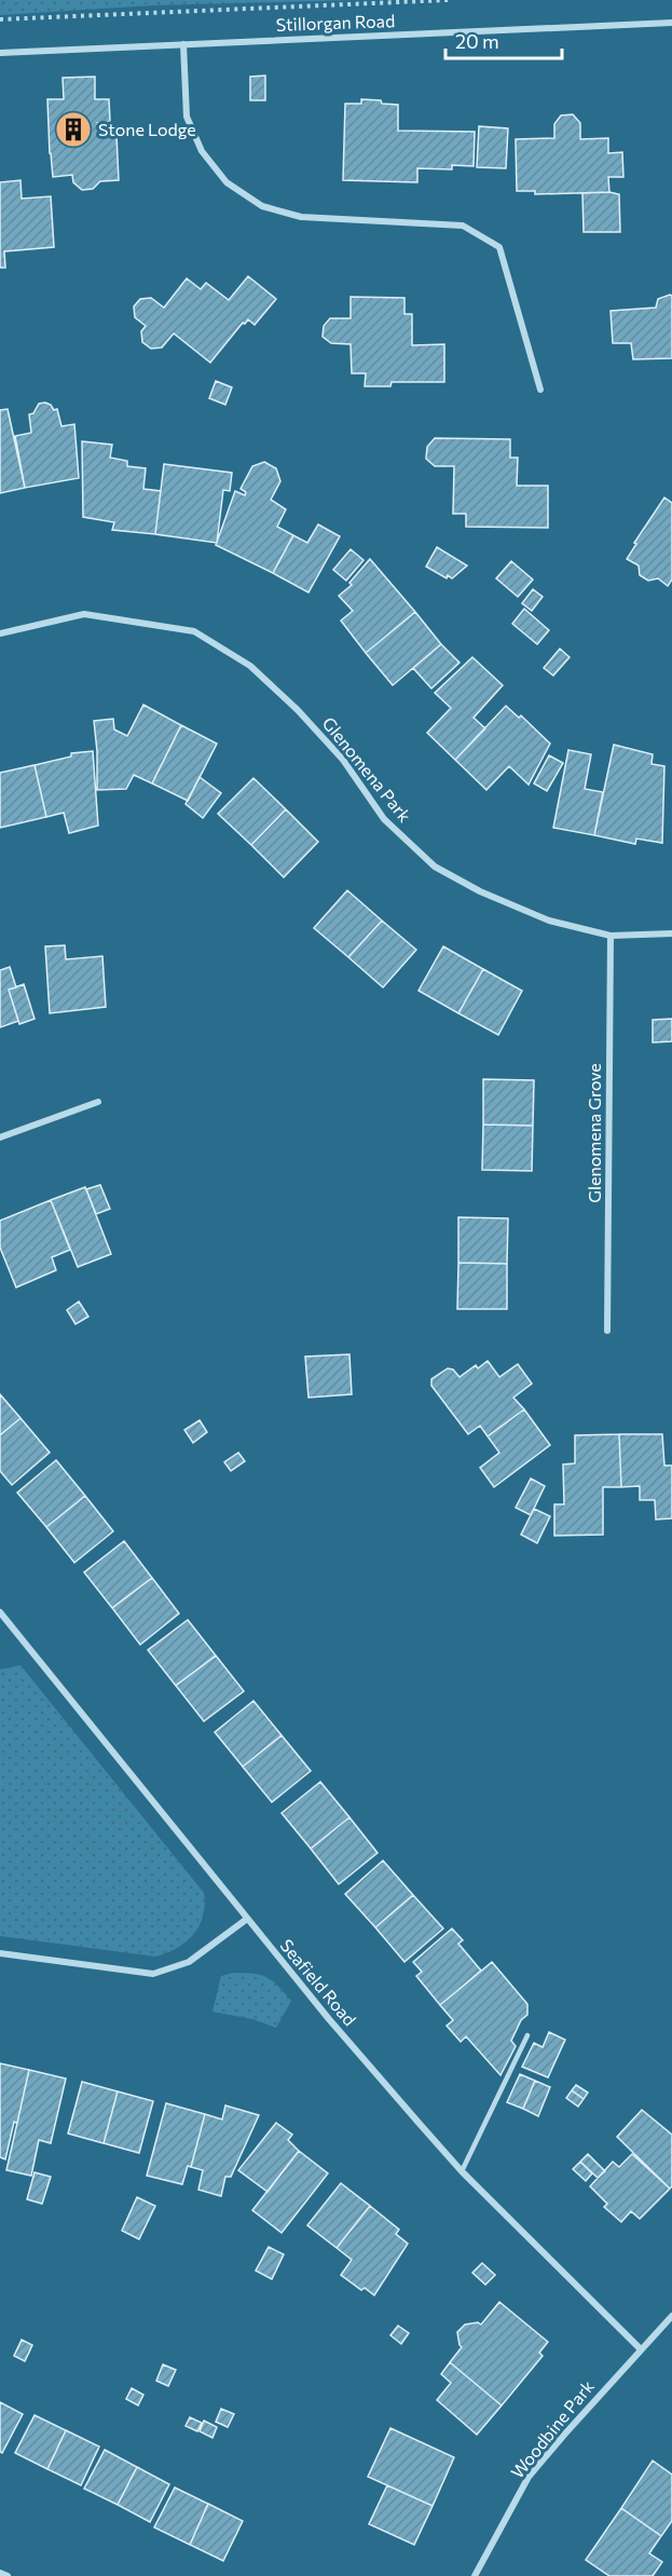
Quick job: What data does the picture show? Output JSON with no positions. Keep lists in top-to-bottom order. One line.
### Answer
{"streets":{"street":["Stillorgan Road","Glenomena Park","Glenomena Grove","Seafield Road","Woodbine Park"]},"crossings":[["Glenomena Park","Glenomena Grove"],["Seafield Road","Woodbine Park"]],"places":{"building":["Stone Lodge"]},"scale_bar":"20 m"}
